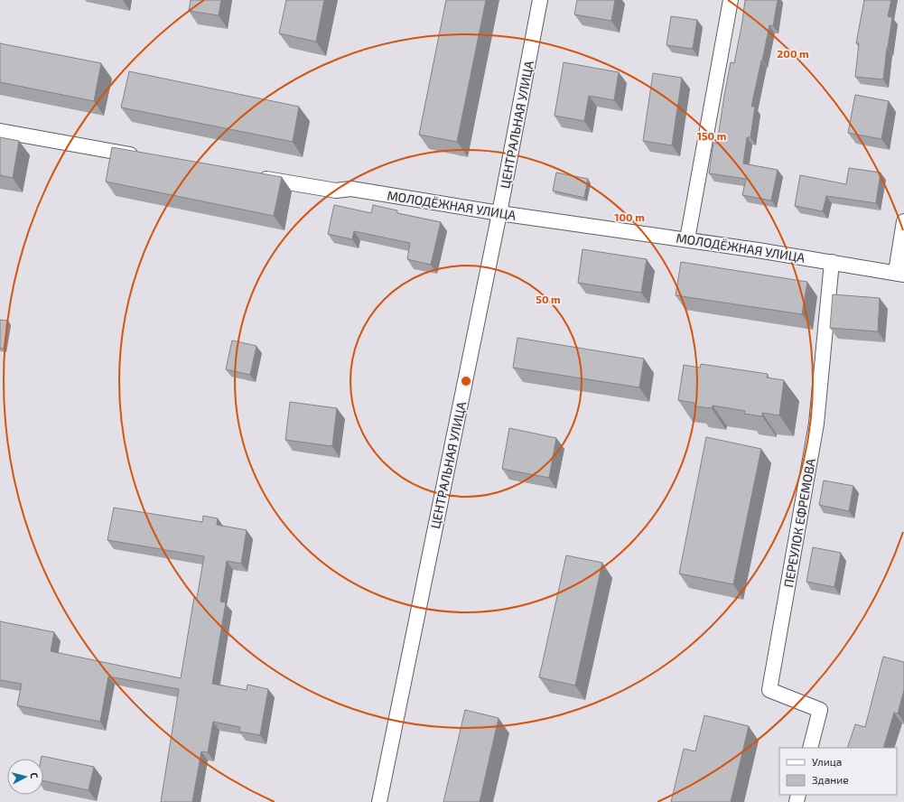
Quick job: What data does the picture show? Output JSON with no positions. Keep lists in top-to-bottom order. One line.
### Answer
{"streets":{"street":["ЦЕНТРАЛЬНАЯ УЛИЦА","МОЛОДЁЖНАЯ УЛИЦА","ПЕРЕУЛОК ЕФРЕМОВА"]},"crossings":[["ЦЕНТРАЛЬНАЯ УЛИЦА","МОЛОДЁЖНАЯ УЛИЦА"],["МОЛОДЁЖНАЯ УЛИЦА","ПЕРЕУЛОК ЕФРЕМОВА"]],"legend":["Улица","Здание"],"north":"right","rings":["200 m","150 m","100 m","50 m"]}
